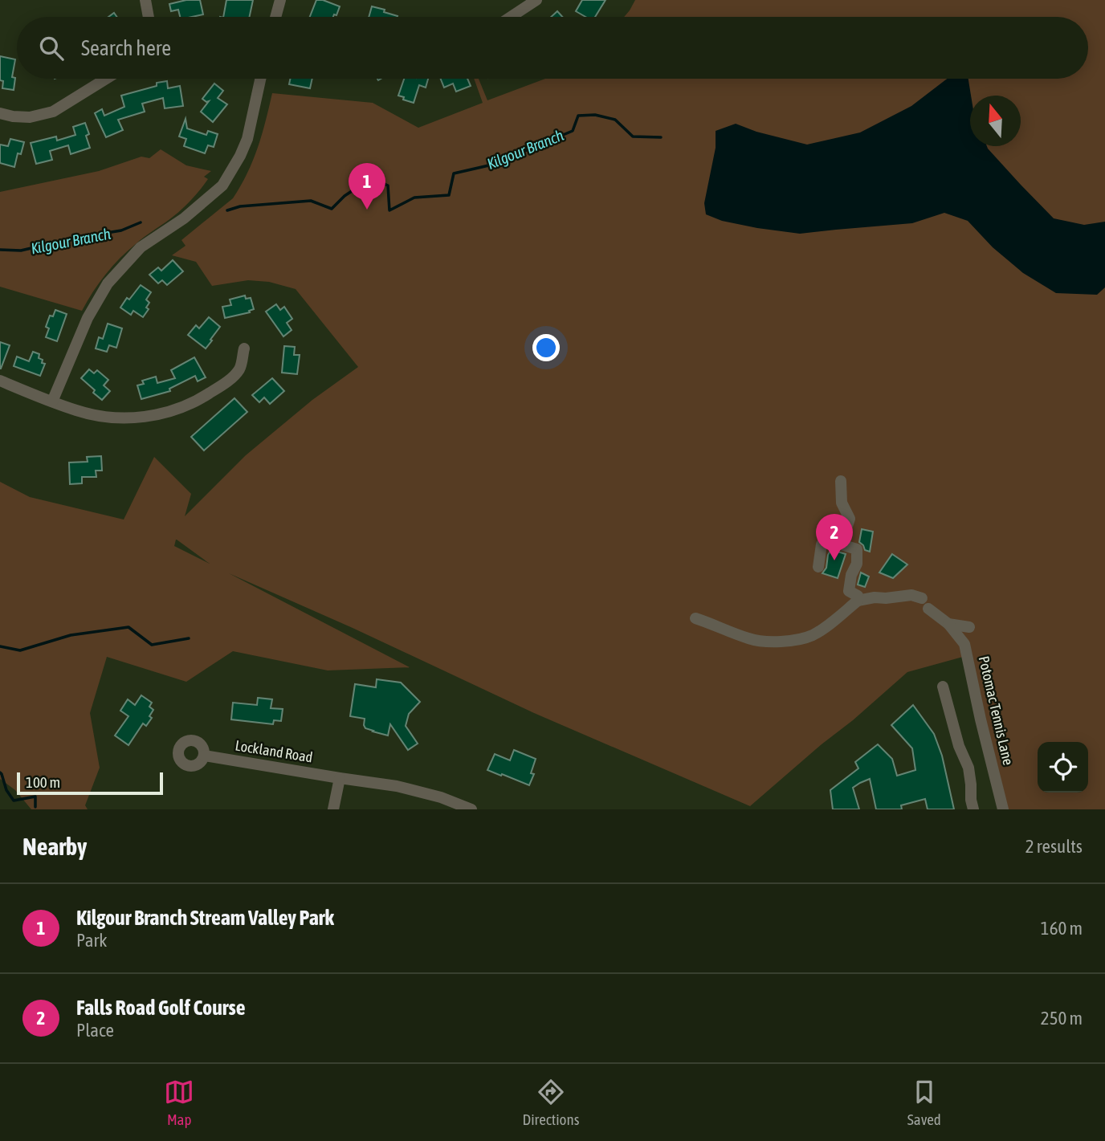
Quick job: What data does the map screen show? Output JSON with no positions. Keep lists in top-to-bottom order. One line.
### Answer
{"streets":{"street":["Potomac Tennis Lane","Lockland Road"]},"water":["Kilgour Branch"],"scale_bar":"100 m","north":"top","page":{"search":"Search here","pins":["1","2"],"scale":"100 m","heading":["Nearby","2 results"],"list":[{"mark":"1","name":"Kilgour Branch Stream Valley Park","note":"Park","value":"160 m"},{"mark":"2","name":"Falls Road Golf Course","note":"Place","value":"250 m"}],"nav":["Map","Directions","Saved"]}}
